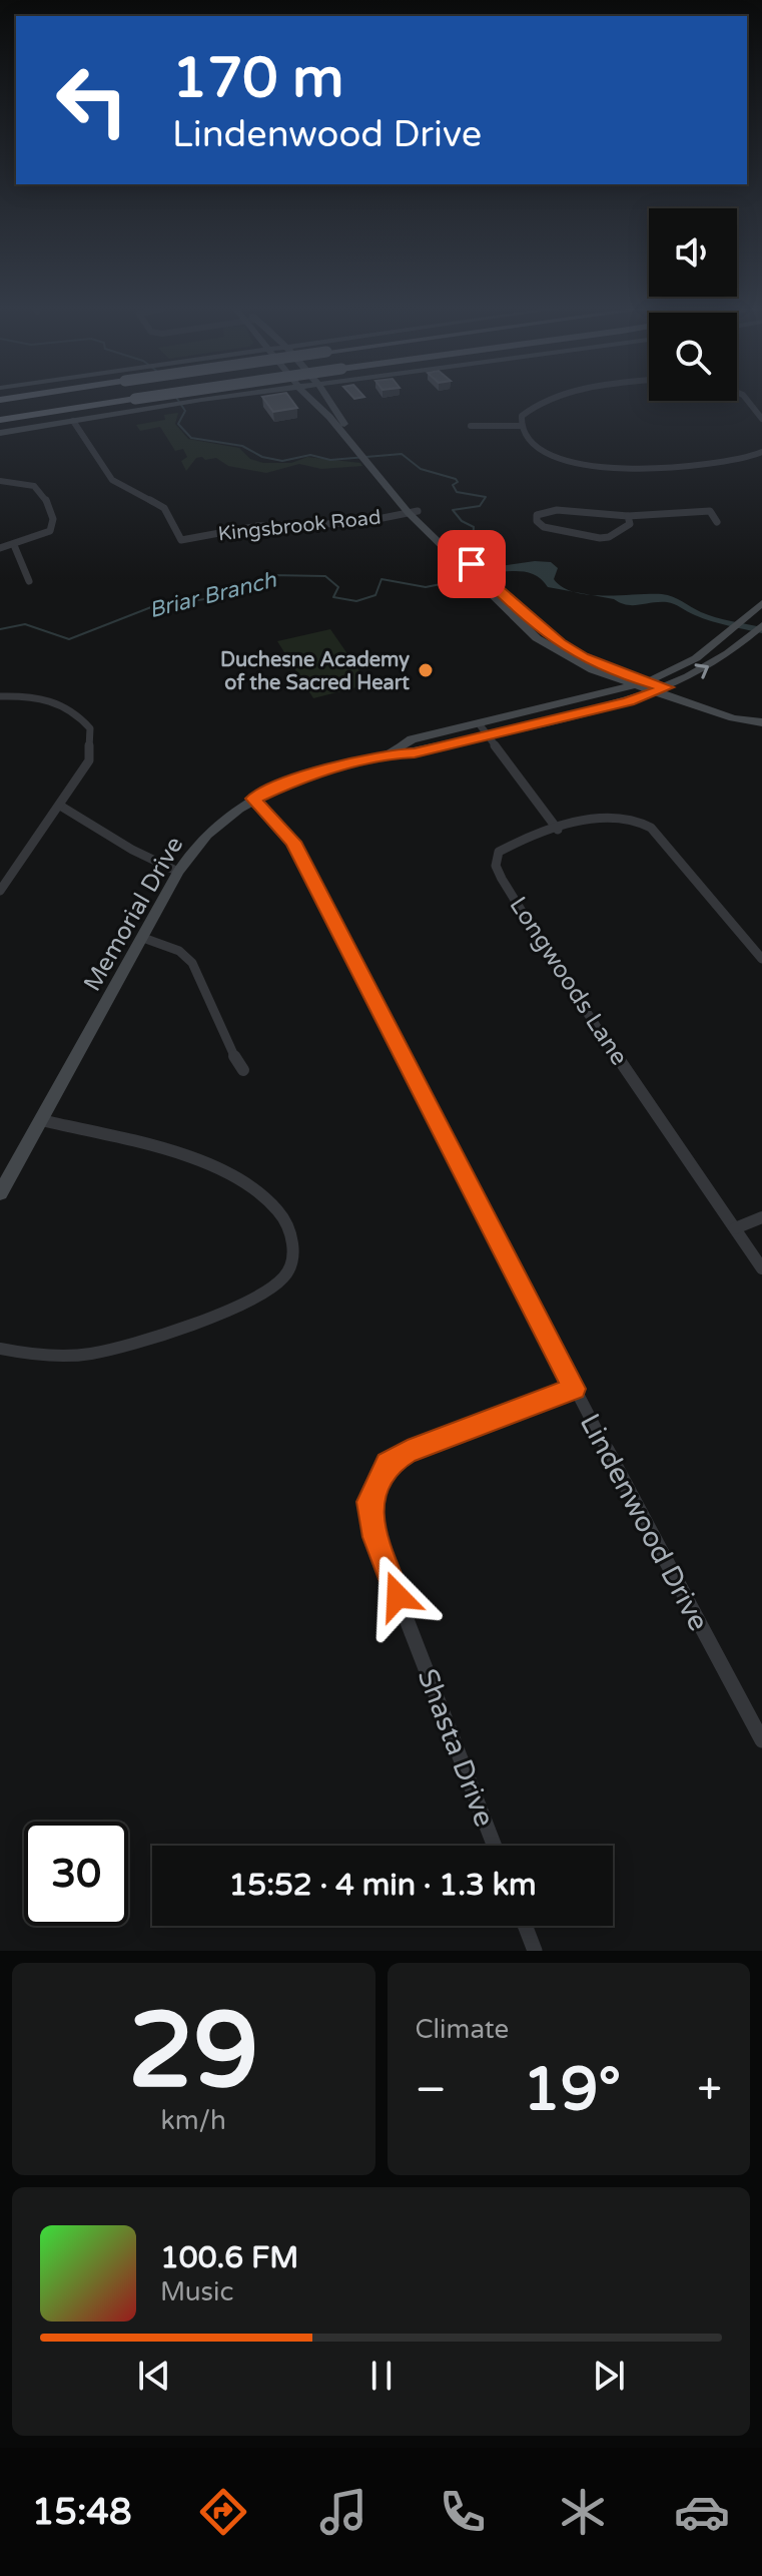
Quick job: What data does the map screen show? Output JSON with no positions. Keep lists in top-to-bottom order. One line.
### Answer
{"streets":{"main road":["Memorial Drive"],"street":["Kingsbrook Road","Longwoods Lane","Lindenwood Drive","Shasta Drive"]},"crossings":[["Memorial Drive","Lindenwood Drive"],["Lindenwood Drive","Shasta Drive"]],"water":["Briar Branch"],"places":["Duchesne Academy of the Sacred Heart"],"page":{"turn":["170 m","Lindenwood Drive"],"limit":"30","trip":"15:52 · 4 min · 1.3 km","tile":[["29","km/h"],"Climate"],"heat":["−","19°","+"],"song":["100.6 FM","Music"],"tabs":"15:48"}}
